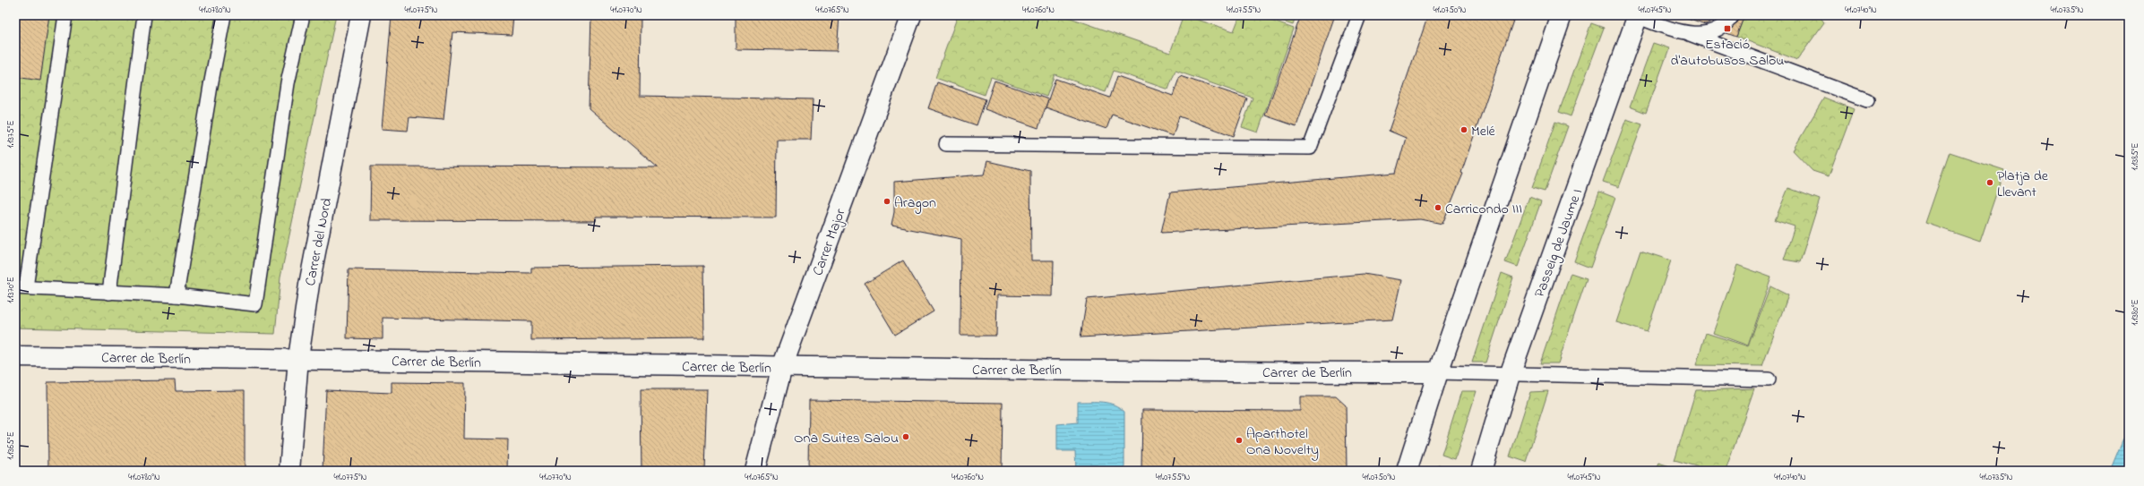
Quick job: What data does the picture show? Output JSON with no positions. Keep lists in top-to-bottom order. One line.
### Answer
{"streets":{"street":["Carrer del Nord","Carrer Major","Passeig de Jaume I","Carrer de Berlín"]},"crossings":[["Carrer del Nord","Carrer de Berlín"],["Carrer Major","Carrer de Berlín"]],"places":{"transit":["Estació d'autobusos Salou"],"other":["Melé","Platja de Llevant","Aragon","Carricondo III","Ona Suites Salou","Aparthotel Ona Novelty"]},"coordinates":["41.0780°N","41.0775°N","41.0770°N","41.0765°N","41.0760°N","41.0755°N","41.0750°N","41.0745°N","41.0740°N","41.0735°N","1.1375°E","1.1385°E","1.1370°E","1.1380°E","1.1365°E"]}
